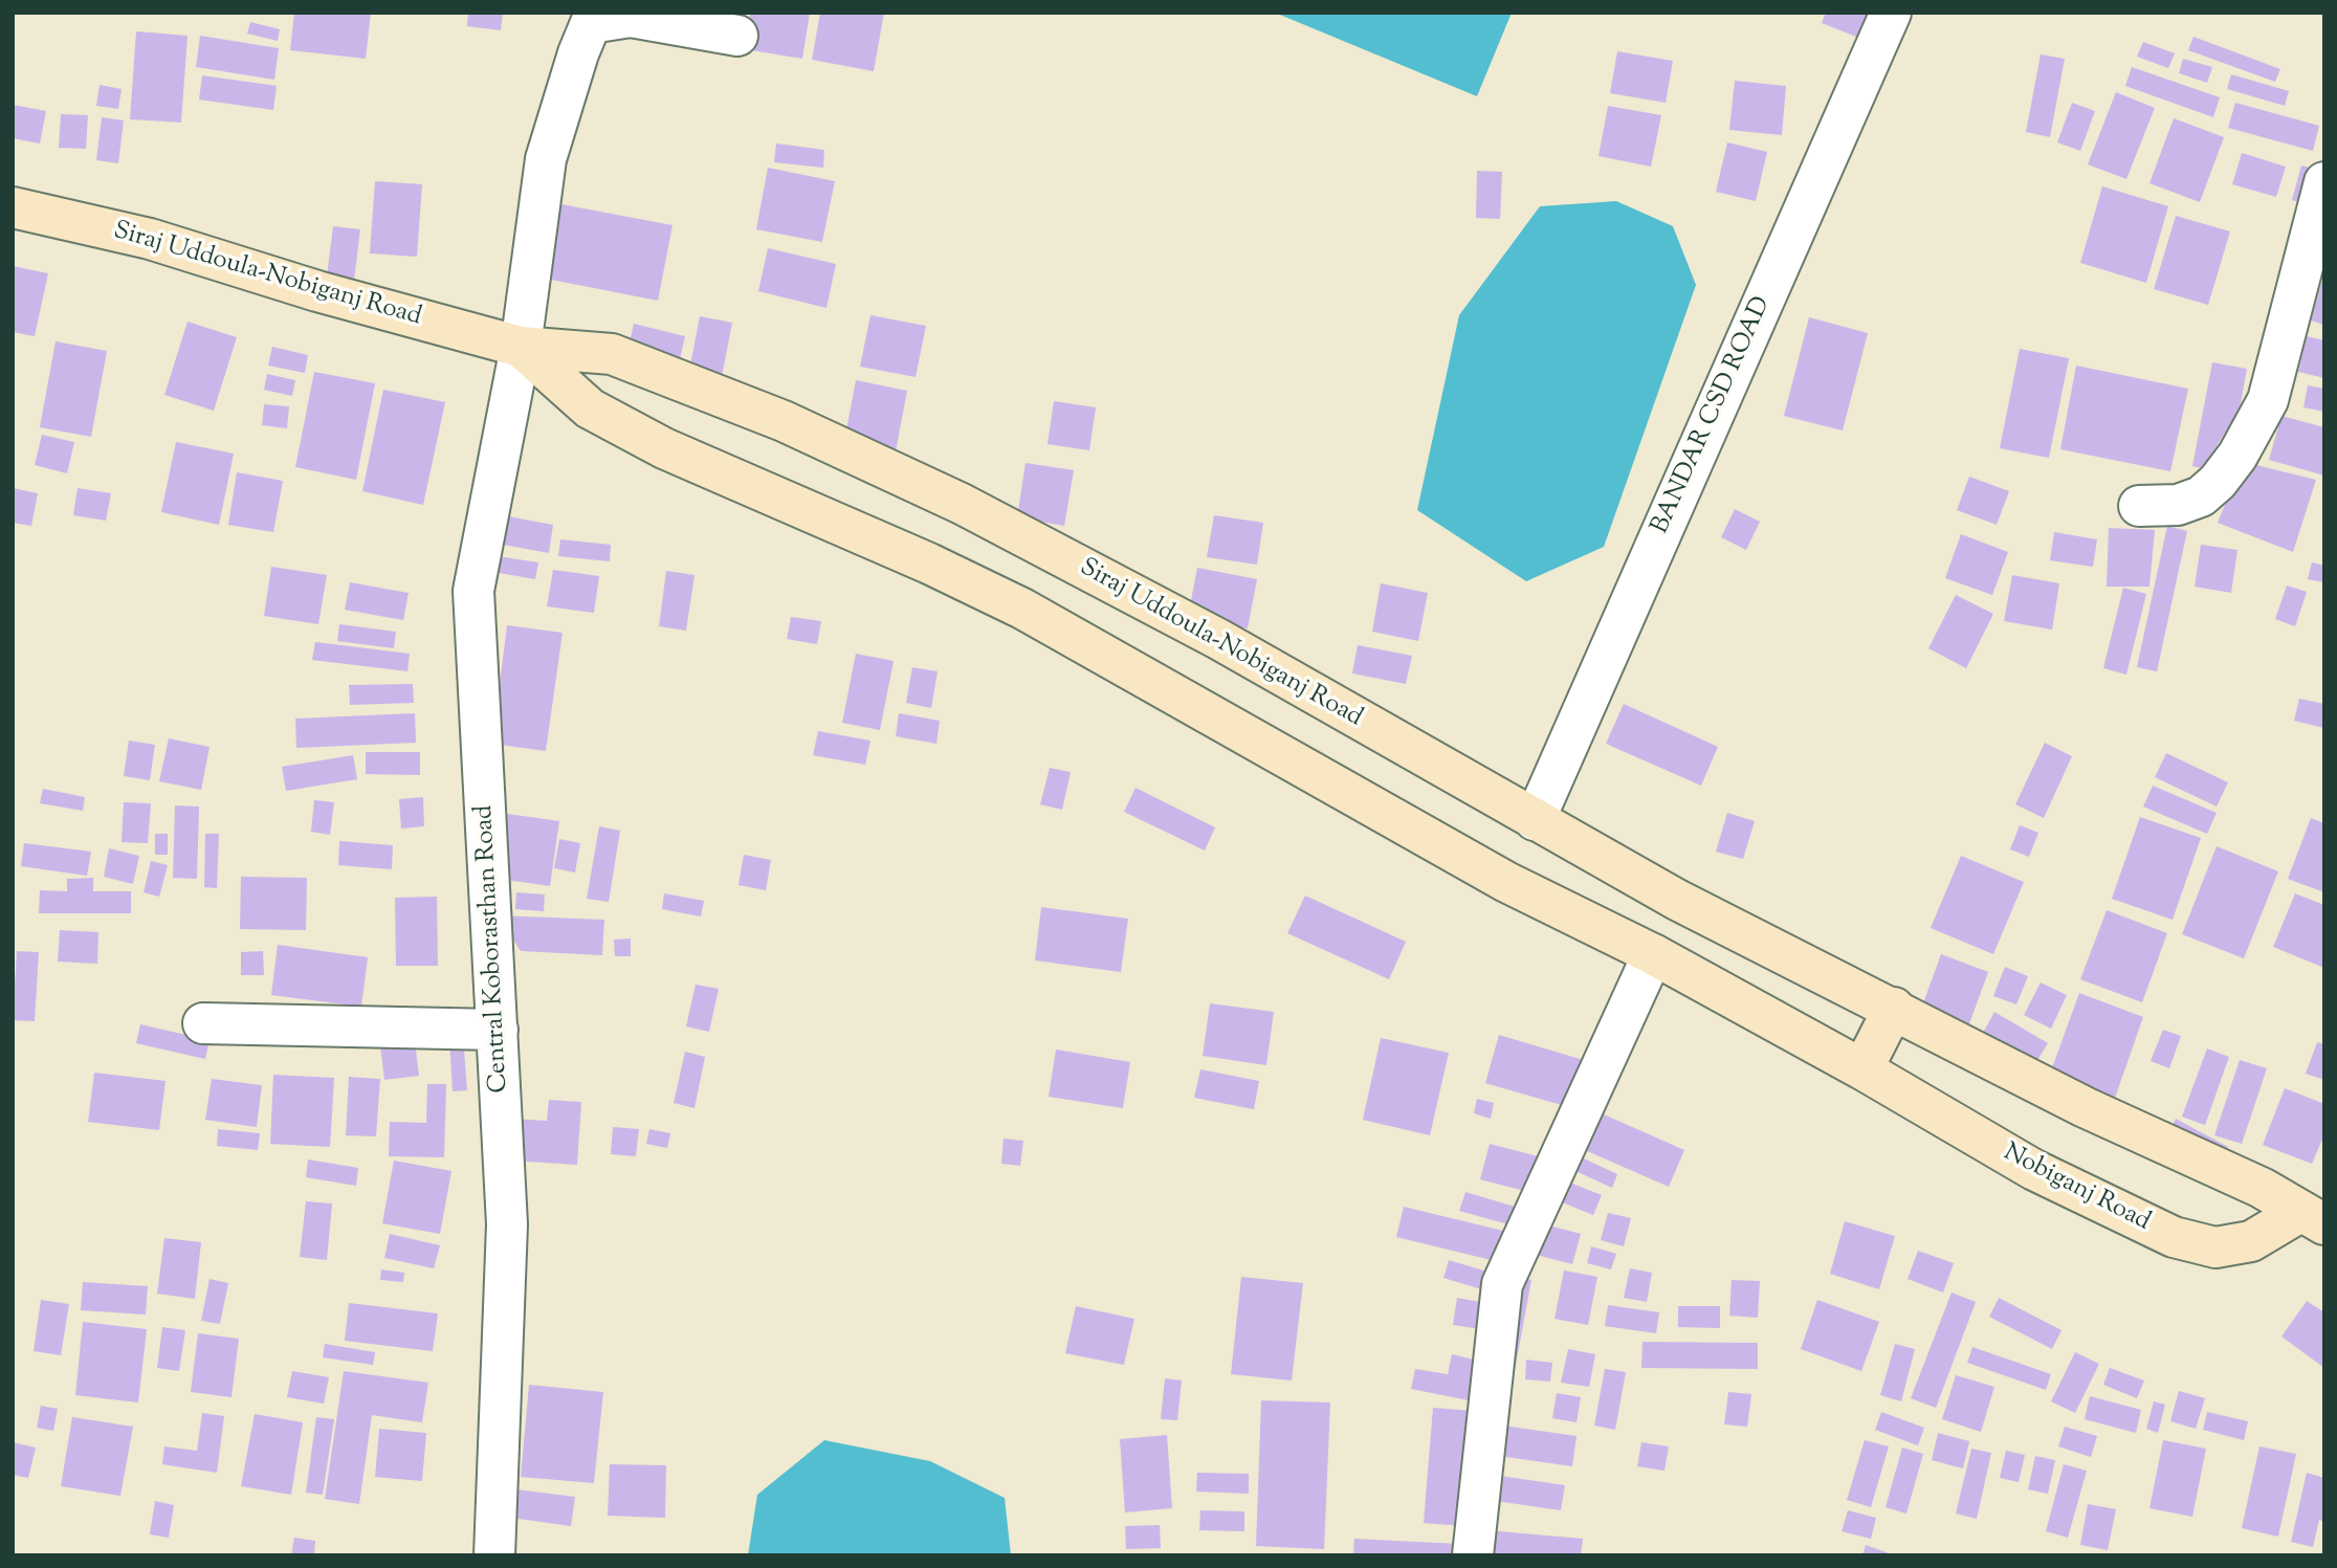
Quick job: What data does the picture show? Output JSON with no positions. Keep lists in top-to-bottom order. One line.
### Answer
{"streets":{"main road":["Siraj Uddoula-Nobiganj Road","Nobiganj Road"],"street":["BANDAR CSD ROAD","Central Koborasthan Road"]},"crossings":[["Siraj Uddoula-Nobiganj Road","BANDAR CSD ROAD"],["Siraj Uddoula-Nobiganj Road","Central Koborasthan Road"],["Siraj Uddoula-Nobiganj Road","Nobiganj Road"]]}
